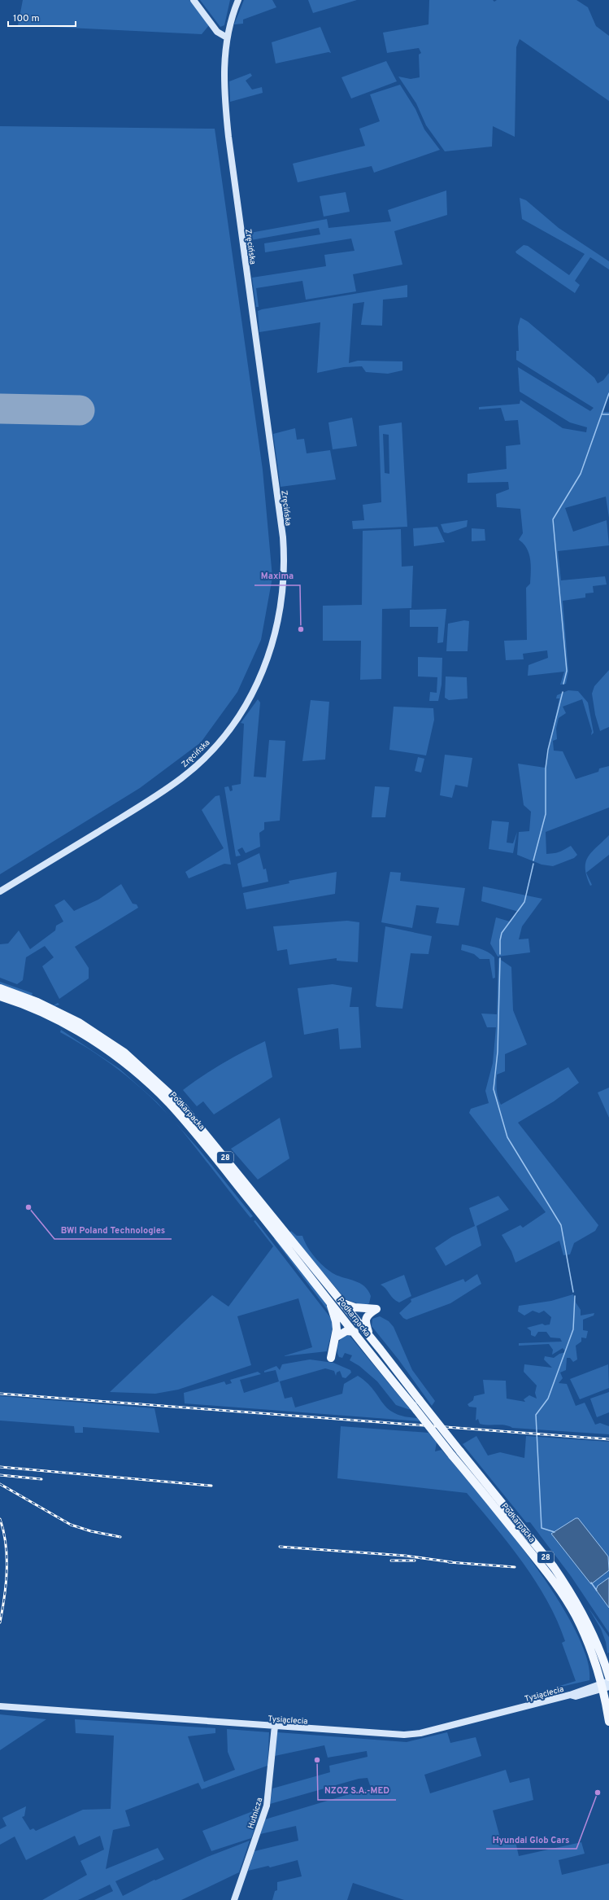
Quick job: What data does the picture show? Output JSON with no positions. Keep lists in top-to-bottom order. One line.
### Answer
{"streets":{"main road":["Podkarpacka","28"],"street":["Zręcińska","Tysiąclecia","Hutnicza"]},"crossings":[["Podkarpacka","Tysiąclecia"],["Tysiąclecia","Hutnicza"]],"places":["Maxima","BWI Poland Technologies","NZOZ S.A.-MED","Hyundai Glob Cars"],"scale_bar":"100 m"}
